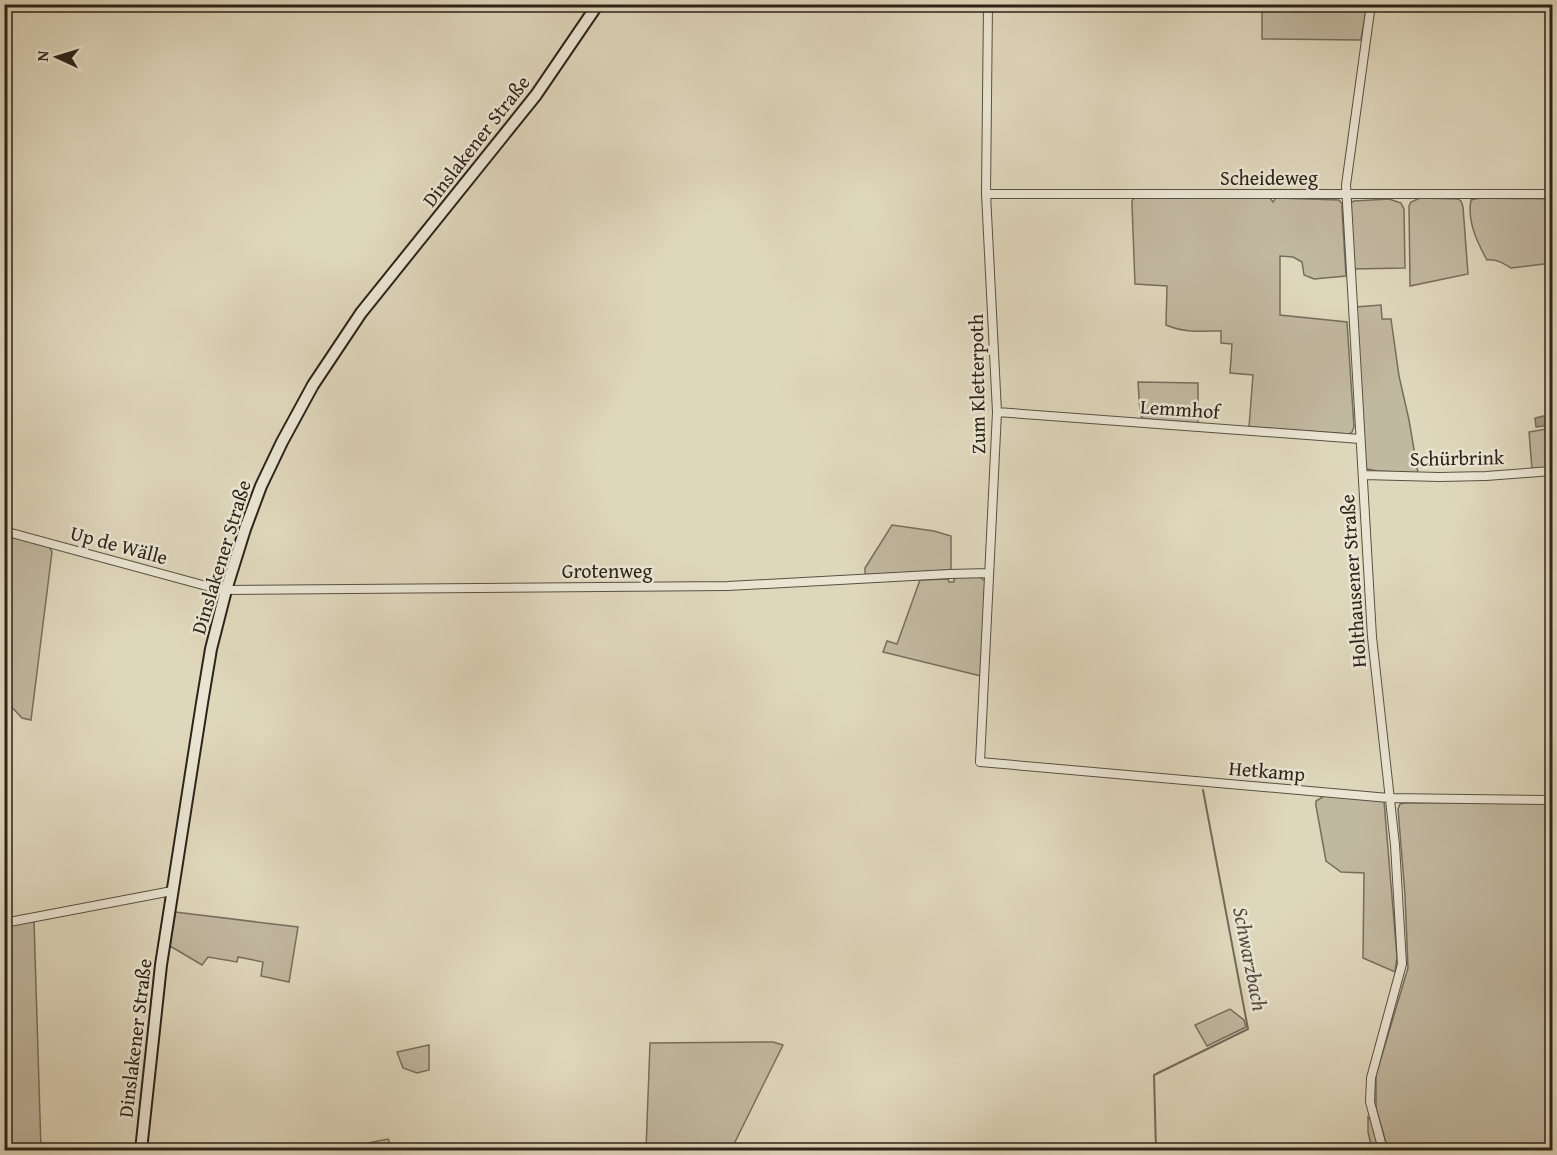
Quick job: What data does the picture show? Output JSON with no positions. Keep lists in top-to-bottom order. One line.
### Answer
{"streets":{"main road":["Dinslakener Straße"],"street":["Scheideweg","Zum Kletterpoth","Lemmhof","Schürbrink","Up de Wälle","Grotenweg","Holthausener Straße","Hetkamp"]},"crossings":[["Dinslakener Straße","Up de Wälle"],["Dinslakener Straße","Grotenweg"],["Scheideweg","Zum Kletterpoth"],["Scheideweg","Holthausener Straße"],["Zum Kletterpoth","Lemmhof"],["Zum Kletterpoth","Grotenweg"],["Zum Kletterpoth","Hetkamp"],["Lemmhof","Holthausener Straße"],["Schürbrink","Holthausener Straße"],["Up de Wälle","Grotenweg"],["Holthausener Straße","Hetkamp"]],"water":["Schwarzbach"],"north":"left"}
